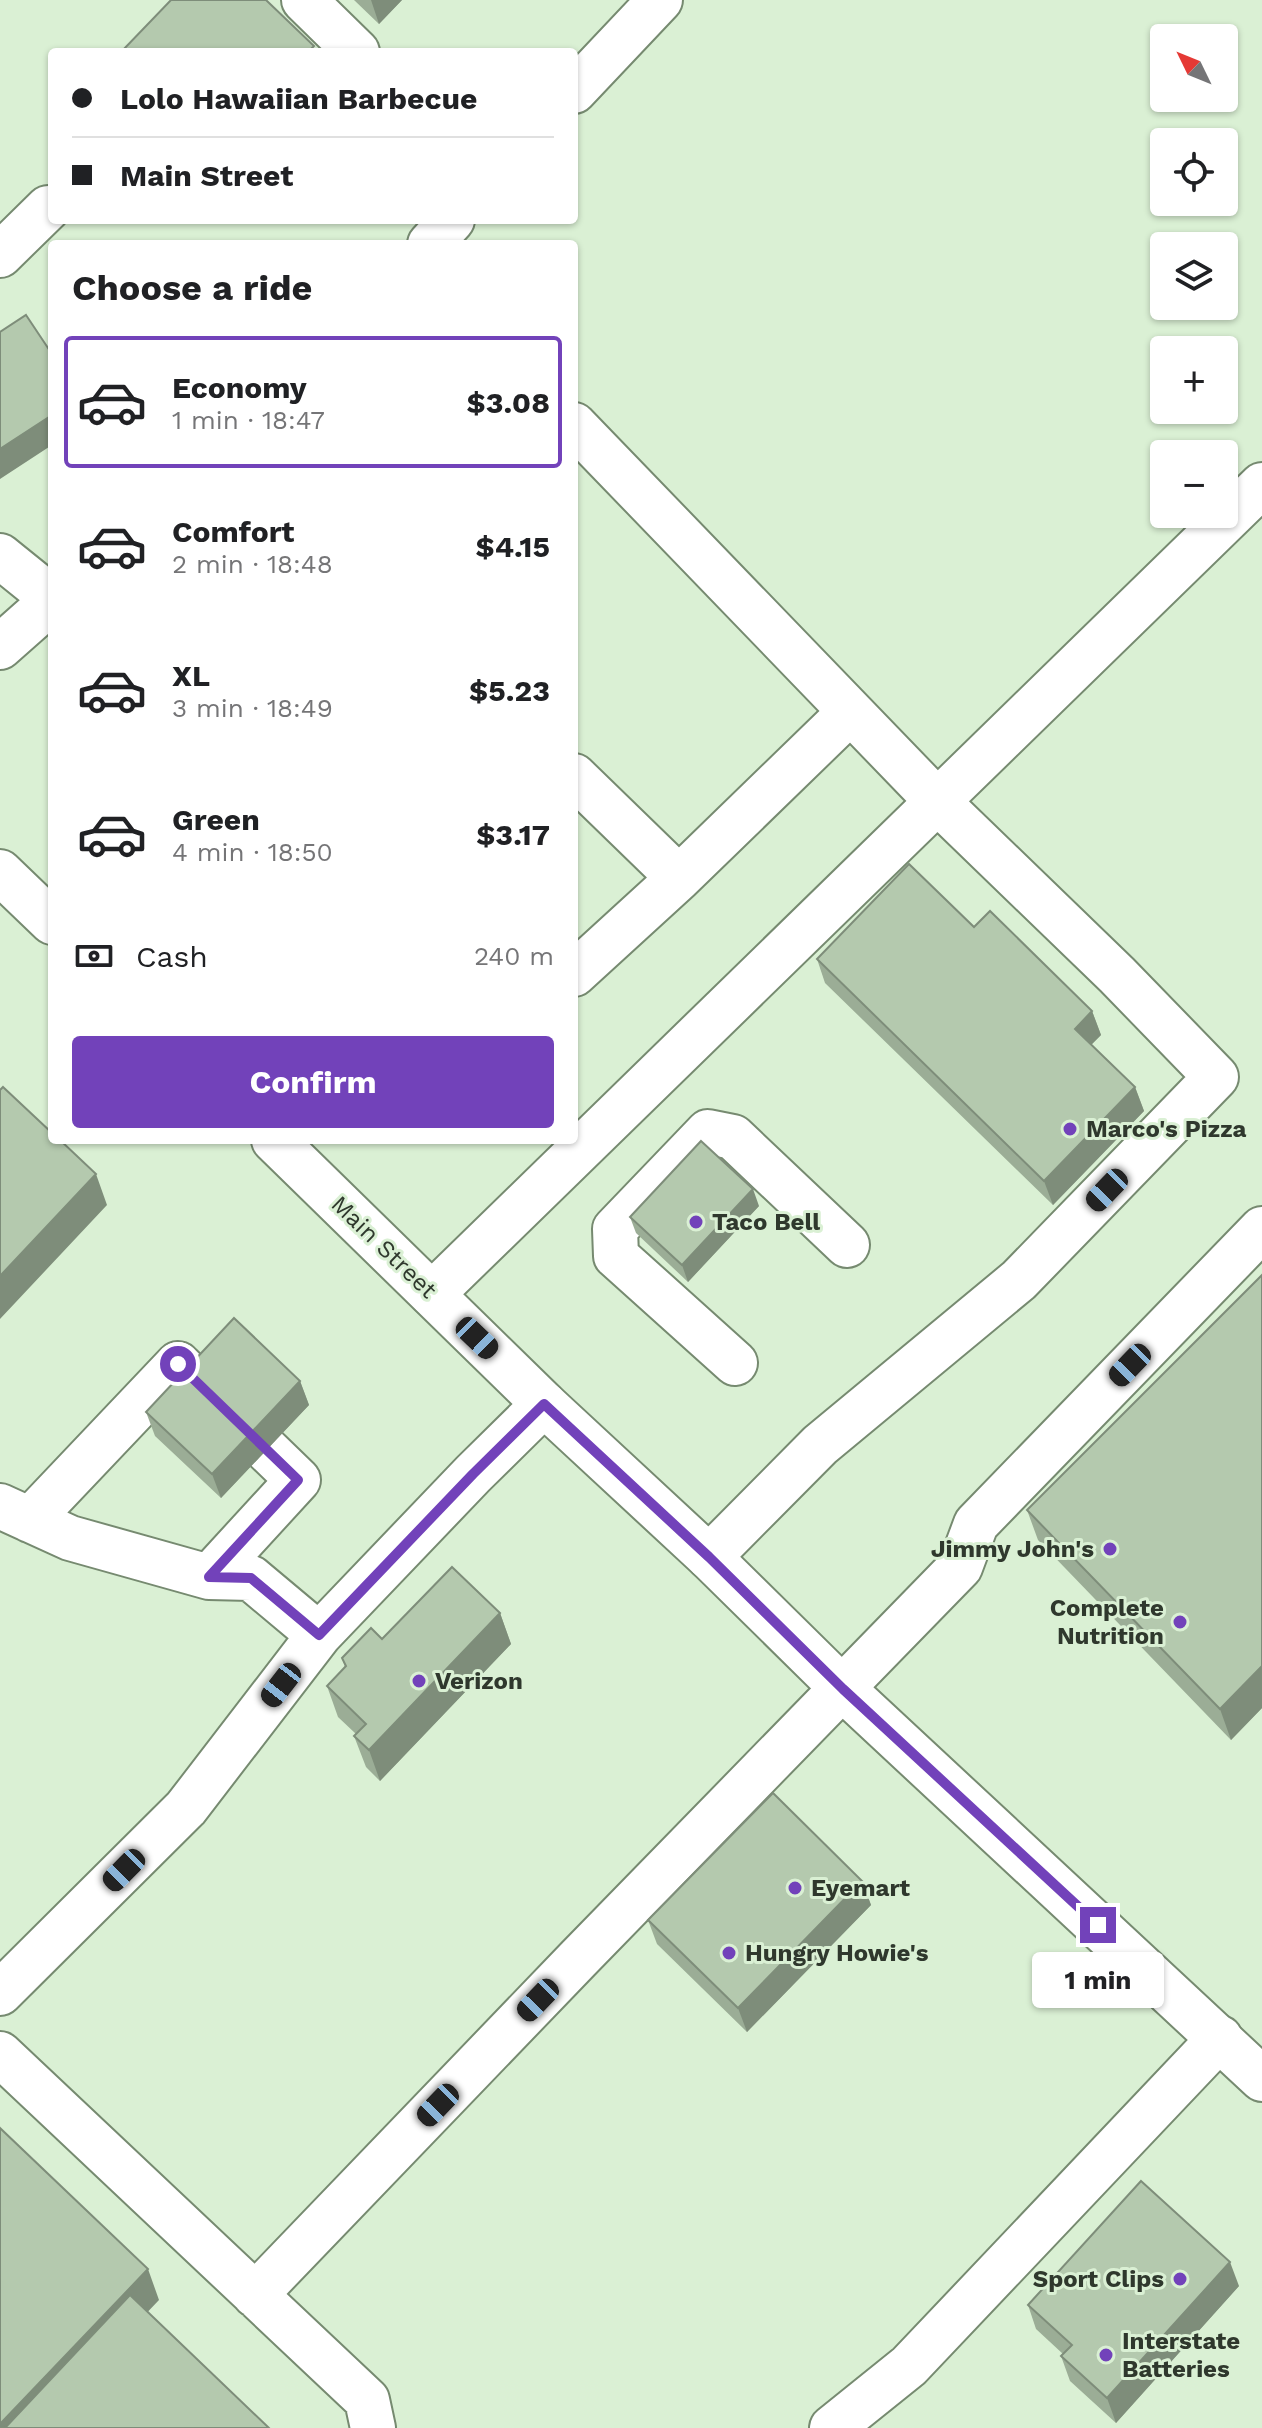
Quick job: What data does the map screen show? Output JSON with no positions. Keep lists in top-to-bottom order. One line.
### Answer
{"streets":{"main road":["Main Street"]},"places":["Marco's Pizza","Taco Bell","Jimmy John's","Complete Nutrition","Verizon","Eyemart","Hungry Howie's","Sport Clips","Interstate Batteries"],"north":"top left","page":{"map_buttons":["+","−"],"banner":["Lolo Hawaiian Barbecue","Main Street"],"heading":"Choose a ride","list":[{"name":"Economy","note":"1 min · 18:47","value":"$3.08"},{"name":"Comfort","note":"2 min · 18:48","value":"$4.15"},{"name":"XL","note":"3 min · 18:49","value":"$5.23"},{"name":"Green","note":"4 min · 18:50","value":"$3.17"}],"pay":["Cash","240 m"],"buttons":"Confirm","bubble":"1 min"}}
